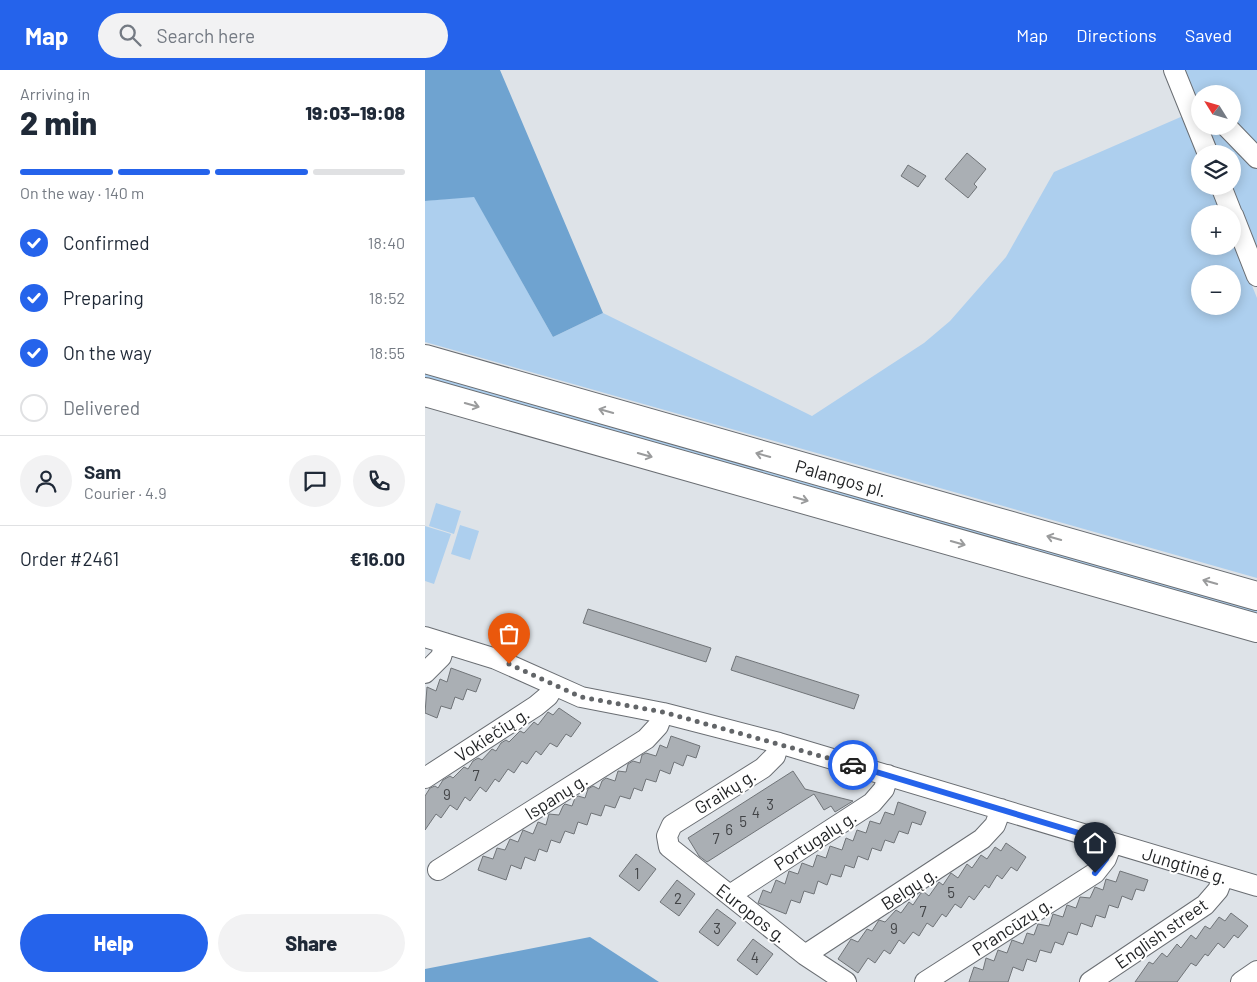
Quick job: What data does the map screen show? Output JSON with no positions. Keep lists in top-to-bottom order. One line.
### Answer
{"streets":{"highway":["Palangos pl."],"street":["Vokiečių g.","Graikų g.","Ispanų g.","Portugalų g.","Jungtinė g.","Belgų g.","Europos g.","Prancūzų g.","English street"]},"crossings":[["Vokiečių g.","Jungtinė g."],["Graikų g.","Jungtinė g."],["Graikų g.","Europos g."],["Ispanų g.","Jungtinė g."],["Portugalų g.","Jungtinė g."],["Portugalų g.","Europos g."],["Jungtinė g.","Belgų g."],["Jungtinė g.","Prancūzų g."],["Jungtinė g.","English street"],["Belgų g.","Europos g."]],"house_numbers":["7","9","3","4","5","6","7","1","5","2","7","3","9","4"],"north":"top left","page":{"header":"Map","search":"Search here","nav":["Map","Directions","Saved"],"heading":["2 min","Arriving in","19:03–19:08"],"panel":["Sam","Courier · 4.9","Order #2461","€16.00"],"map_buttons":["+","−"],"bar":"On the way · 140 m","list":[["Confirmed","18:40"],["Preparing","18:52"],["On the way","18:55"],"Delivered"],"buttons":["Help","Share"]}}
